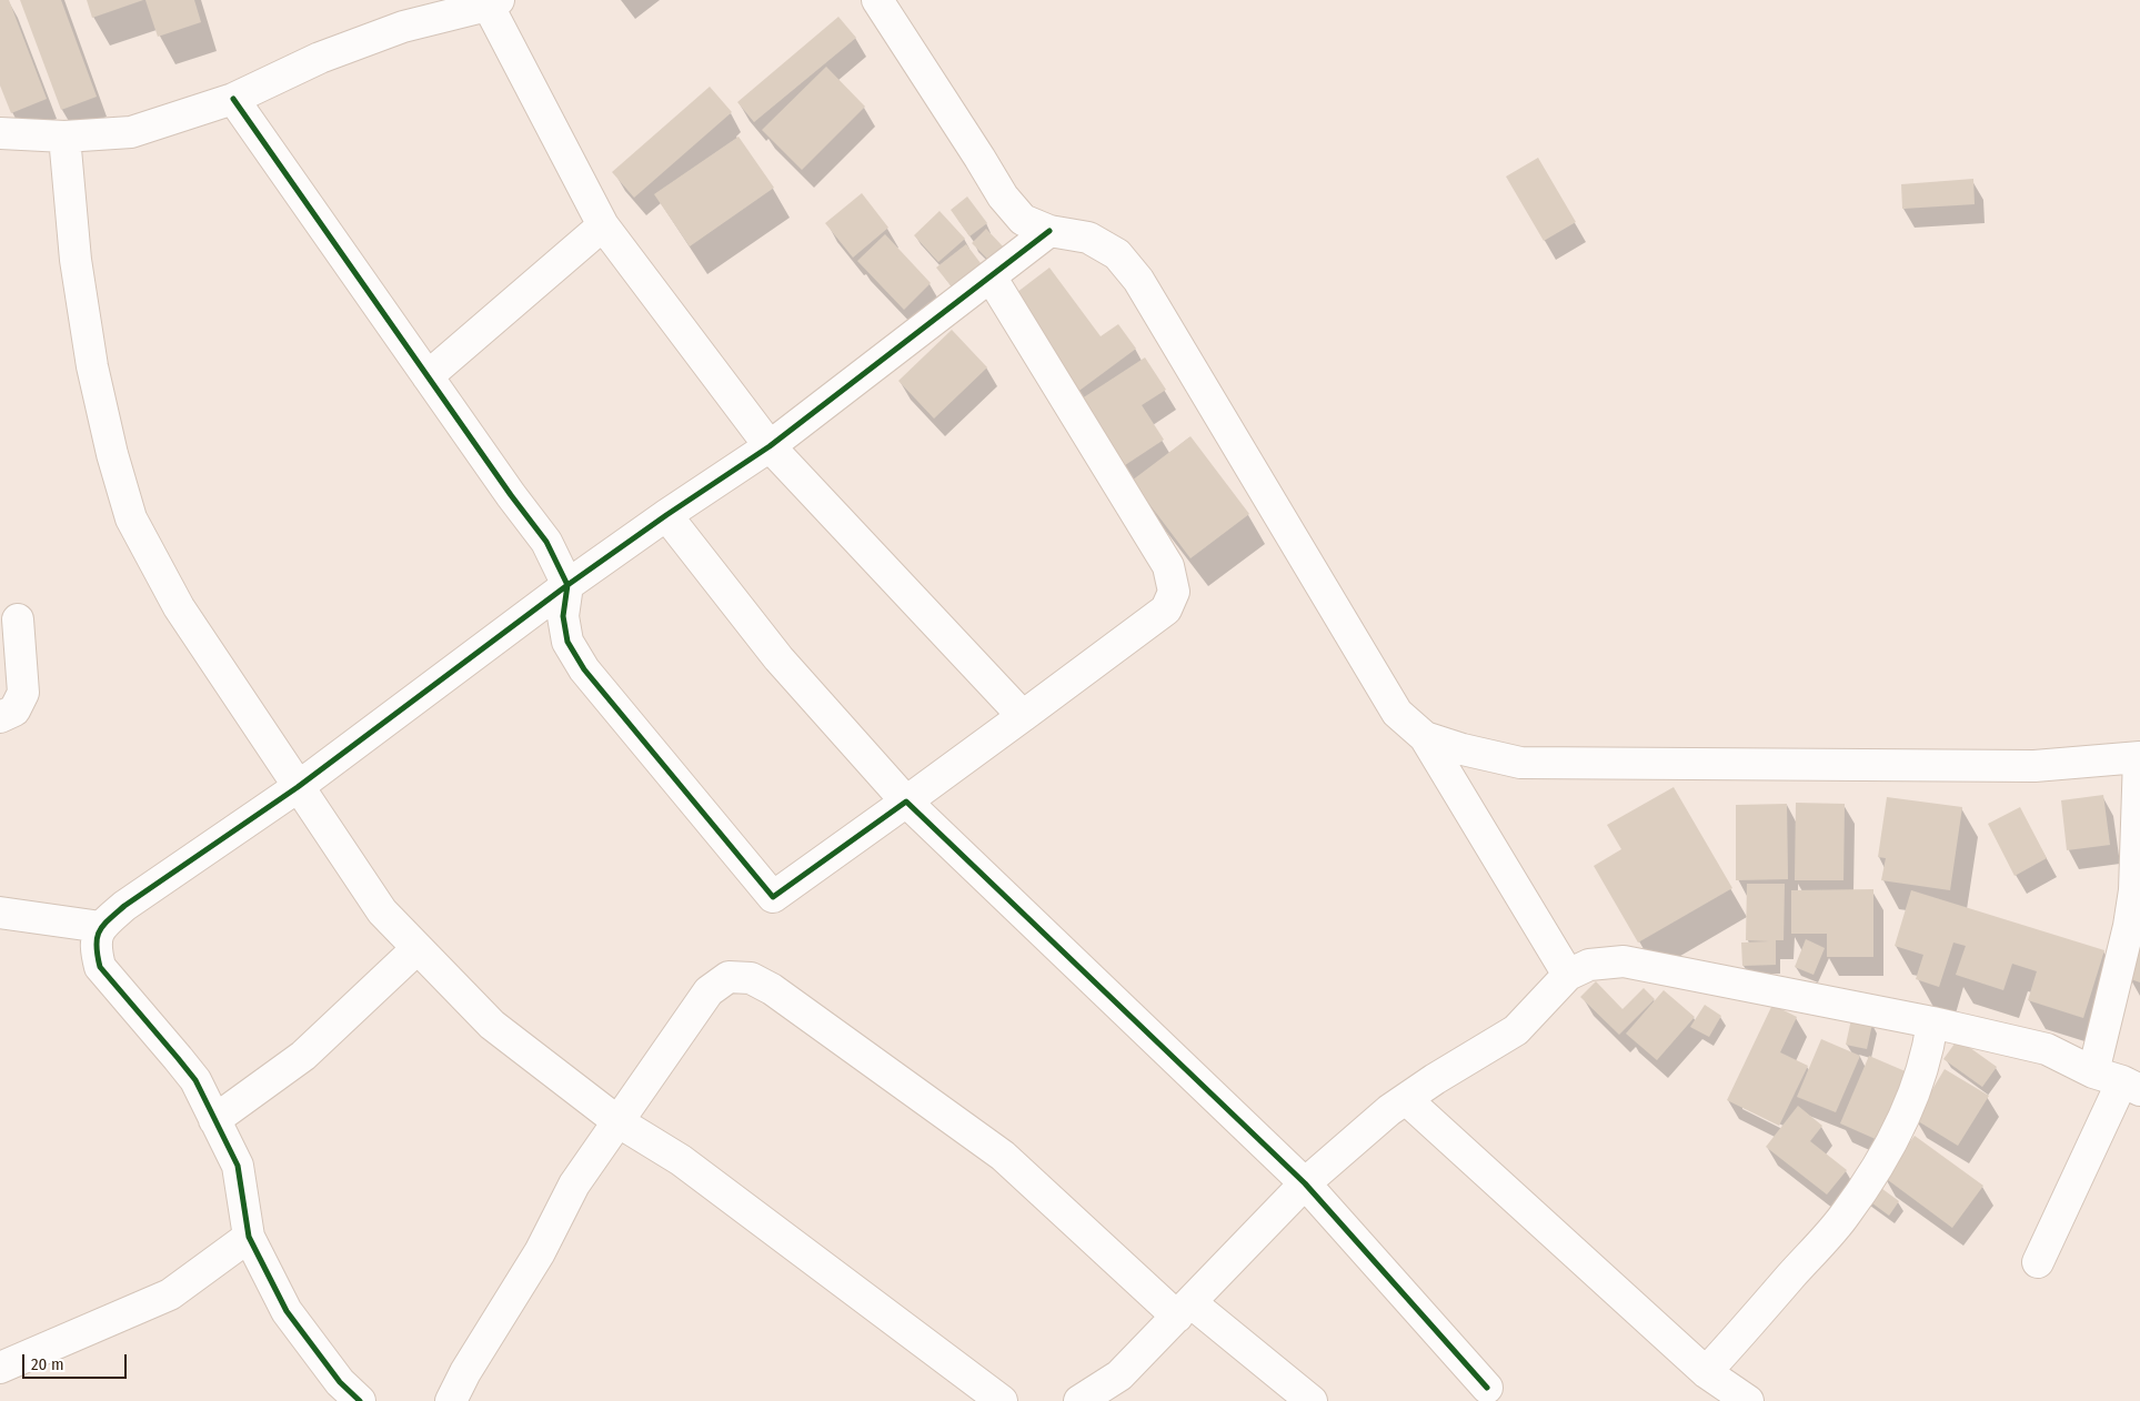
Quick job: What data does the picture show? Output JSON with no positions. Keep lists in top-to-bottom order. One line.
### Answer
{"scale_bar":"20 m"}
